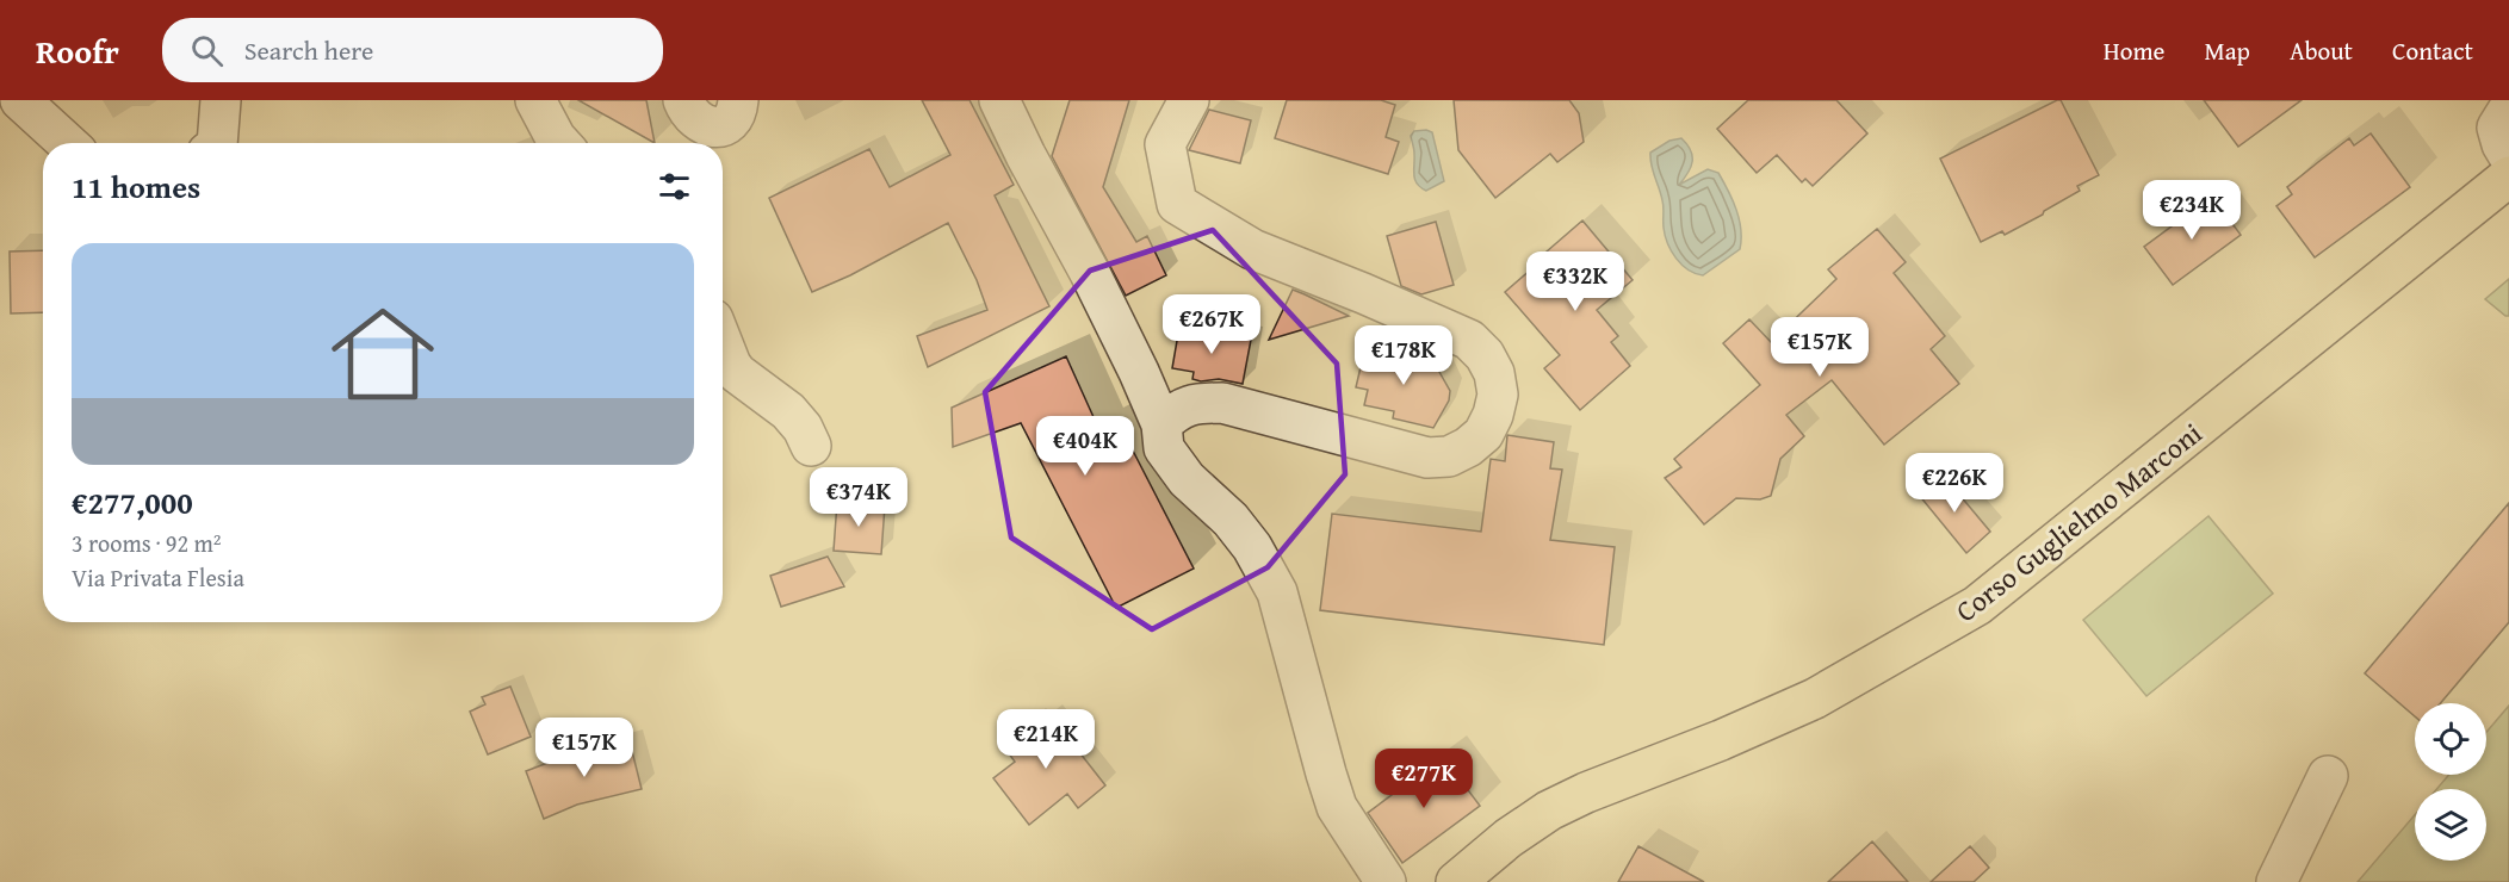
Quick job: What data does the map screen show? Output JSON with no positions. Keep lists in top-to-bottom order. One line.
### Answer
{"streets":{"main road":["Corso Guglielmo Marconi"]},"page":{"header":"Roofr","search":"Search here","nav":["Home","Map","About","Contact"],"heading":"11 homes","price":["€234K","€332K","€267K","€157K","€178K","€404K","€226K","€374K","€214K","€157K","€277K"],"list":[{"name":"€277,000","note":"3 rooms · 92 m² · Via Privata Flesia"}]}}
